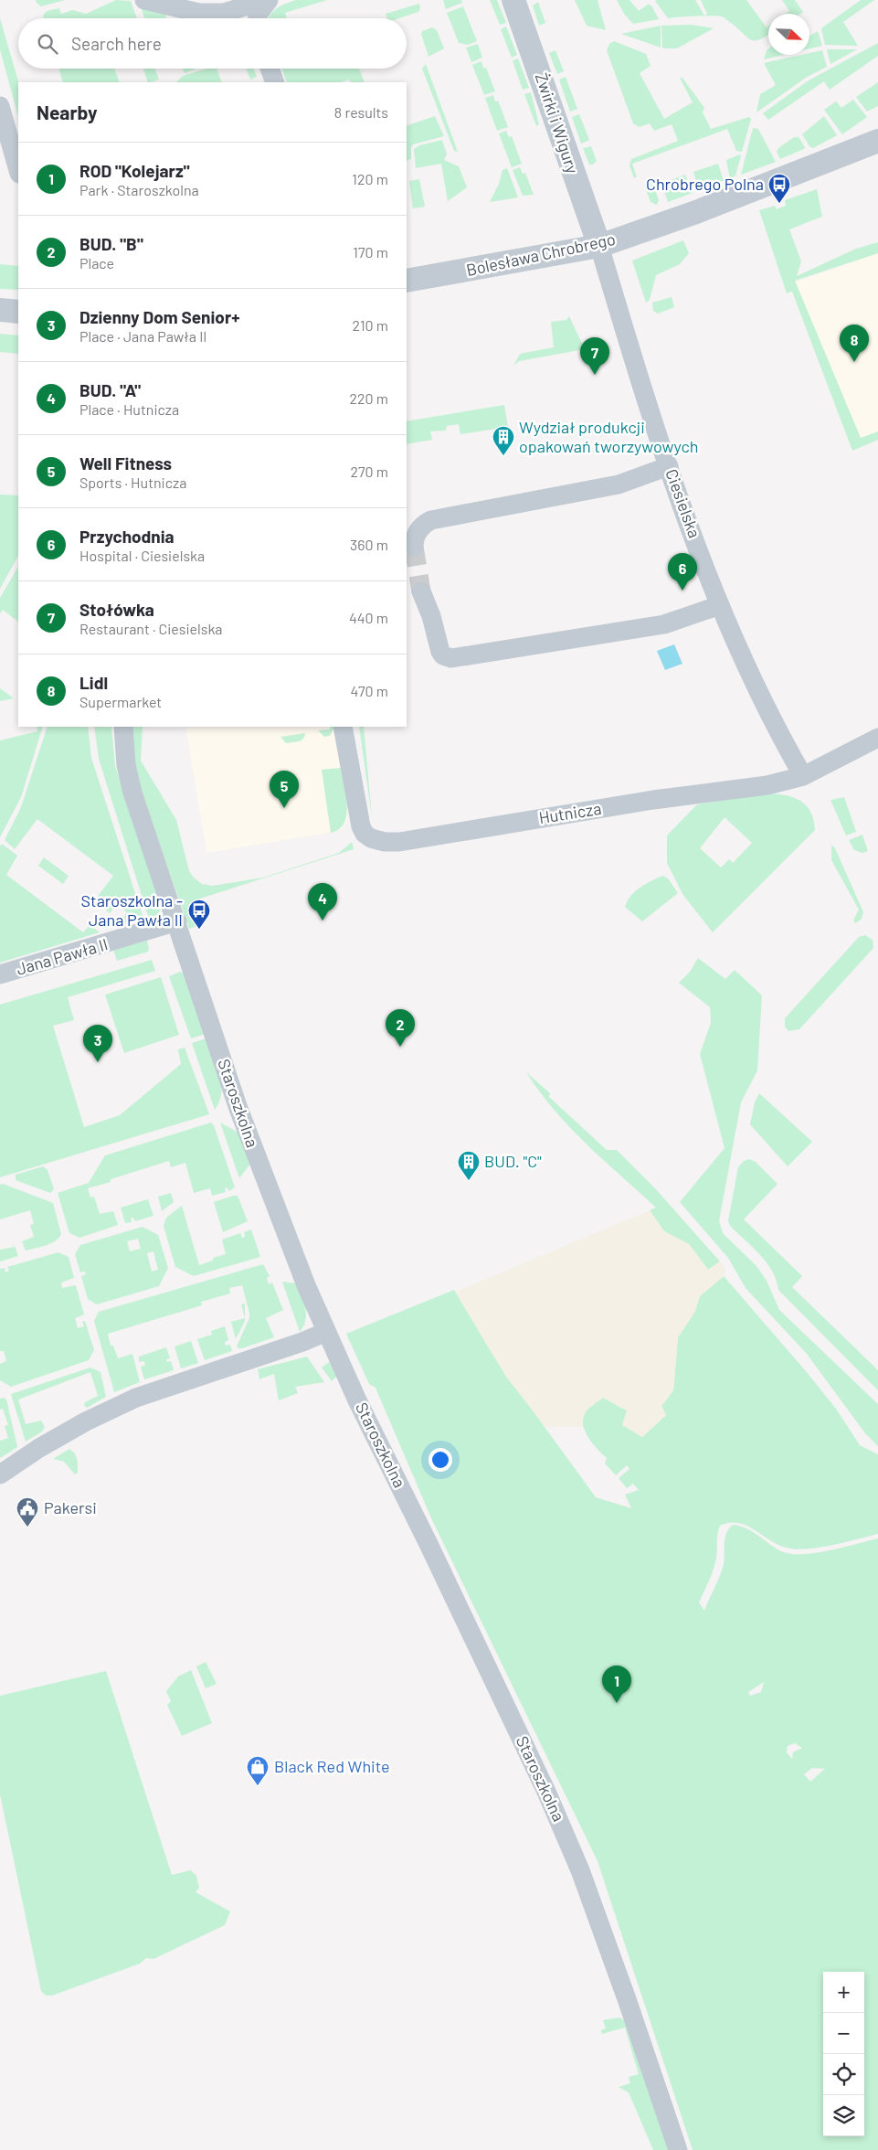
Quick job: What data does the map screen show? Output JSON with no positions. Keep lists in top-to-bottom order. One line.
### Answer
{"streets":{"street":["Żwirki i Wigury","Bolesława Chrobrego","Ciesielska","Hutnicza","Jana Pawła II","Staroszkolna"]},"crossings":[["Żwirki i Wigury","Bolesława Chrobrego"],["Żwirki i Wigury","Ciesielska"],["Bolesława Chrobrego","Ciesielska"],["Ciesielska","Hutnicza"],["Jana Pawła II","Staroszkolna"]],"places":{"bus stop":["Chrobrego Polna","Staroszkolna - Jana Pawła II"],"building":["Wydział produkcji opakowań tworzywowych","BUD. \"C\""],"public building":["Pakersi"],"shop":["Black Red White"]},"north":"bottom right","page":{"search":"Search here","heading":["Nearby","8 results"],"list":[{"mark":"1","name":"ROD \"Kolejarz\"","note":"Park · Staroszkolna","value":"120 m"},{"mark":"2","name":"BUD. \"B\"","note":"Place","value":"170 m"},{"mark":"3","name":"Dzienny Dom Senior+","note":"Place · Jana Pawła II","value":"210 m"},{"mark":"4","name":"BUD. \"A\"","note":"Place · Hutnicza","value":"220 m"},{"mark":"5","name":"Well Fitness","note":"Sports · Hutnicza","value":"270 m"},{"mark":"6","name":"Przychodnia","note":"Hospital · Ciesielska","value":"360 m"},{"mark":"7","name":"Stołówka","note":"Restaurant · Ciesielska","value":"440 m"},{"mark":"8","name":"Lidl","note":"Supermarket","value":"470 m"}],"pins":["8","7","6","5","4","2","3","1"],"map_buttons":["+","−"]}}
